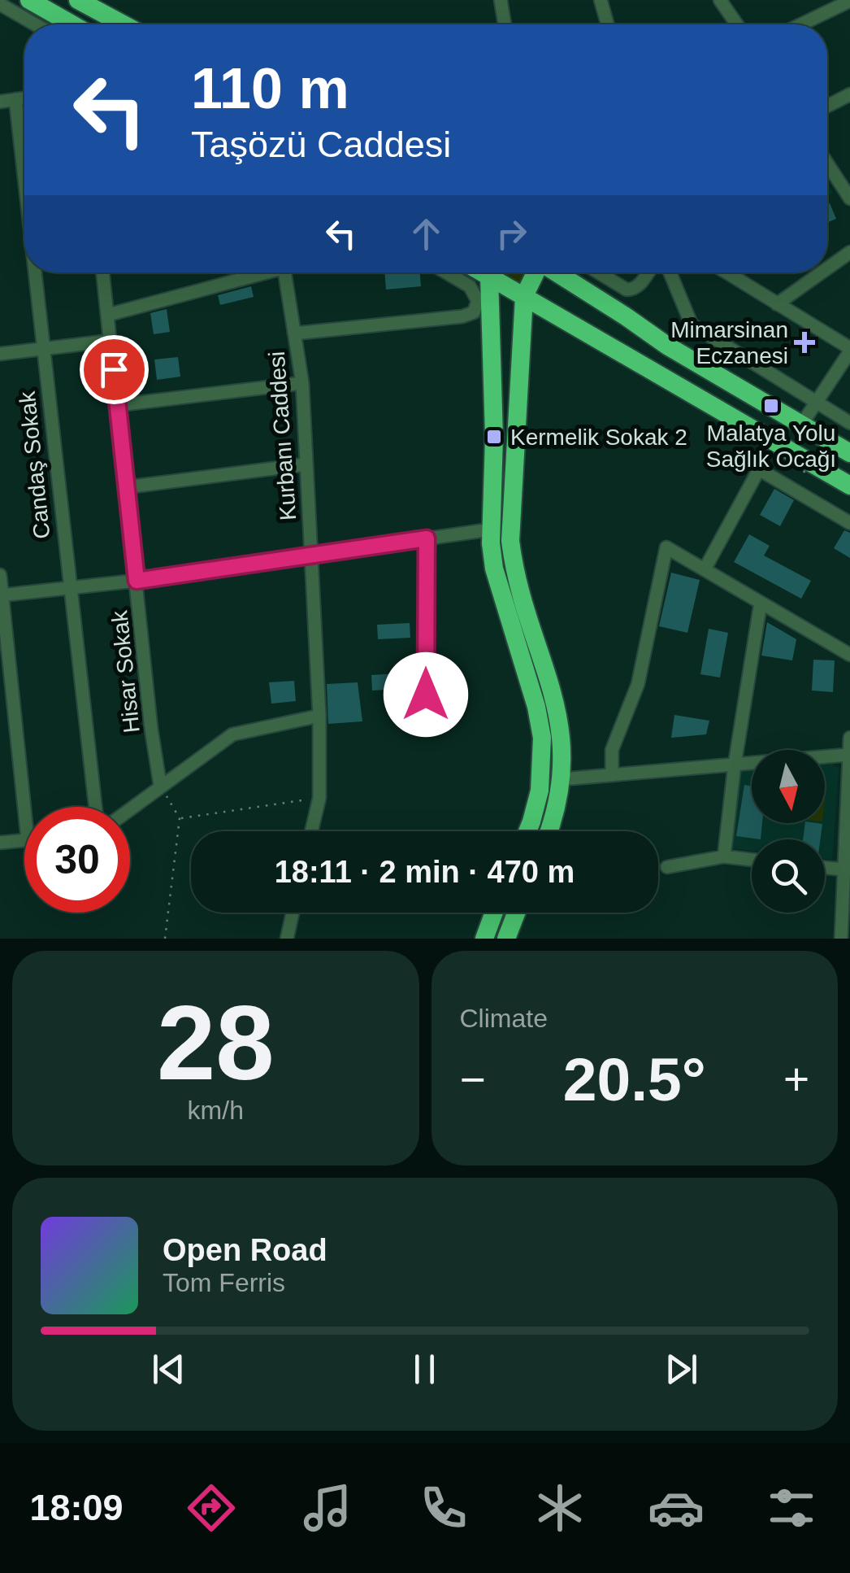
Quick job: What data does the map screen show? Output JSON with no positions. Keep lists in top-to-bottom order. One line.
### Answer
{"streets":{"street":["Kurbanı Caddesi","Candaş Sokak","Hisar Sokak"]},"places":{"health":["Mimarsinan Eczanesi"],"transit":["Malatya Yolu Sağlık Ocağı","Kermelik Sokak 2"]},"north":"bottom","page":{"turn":["110 m","Taşözü Caddesi"],"limit":"30","trip":"18:11 · 2 min · 470 m","tile":[["28","km/h"],"Climate"],"heat":["−","20.5°","+"],"song":["Open Road","Tom Ferris"],"tabs":"18:09"}}
